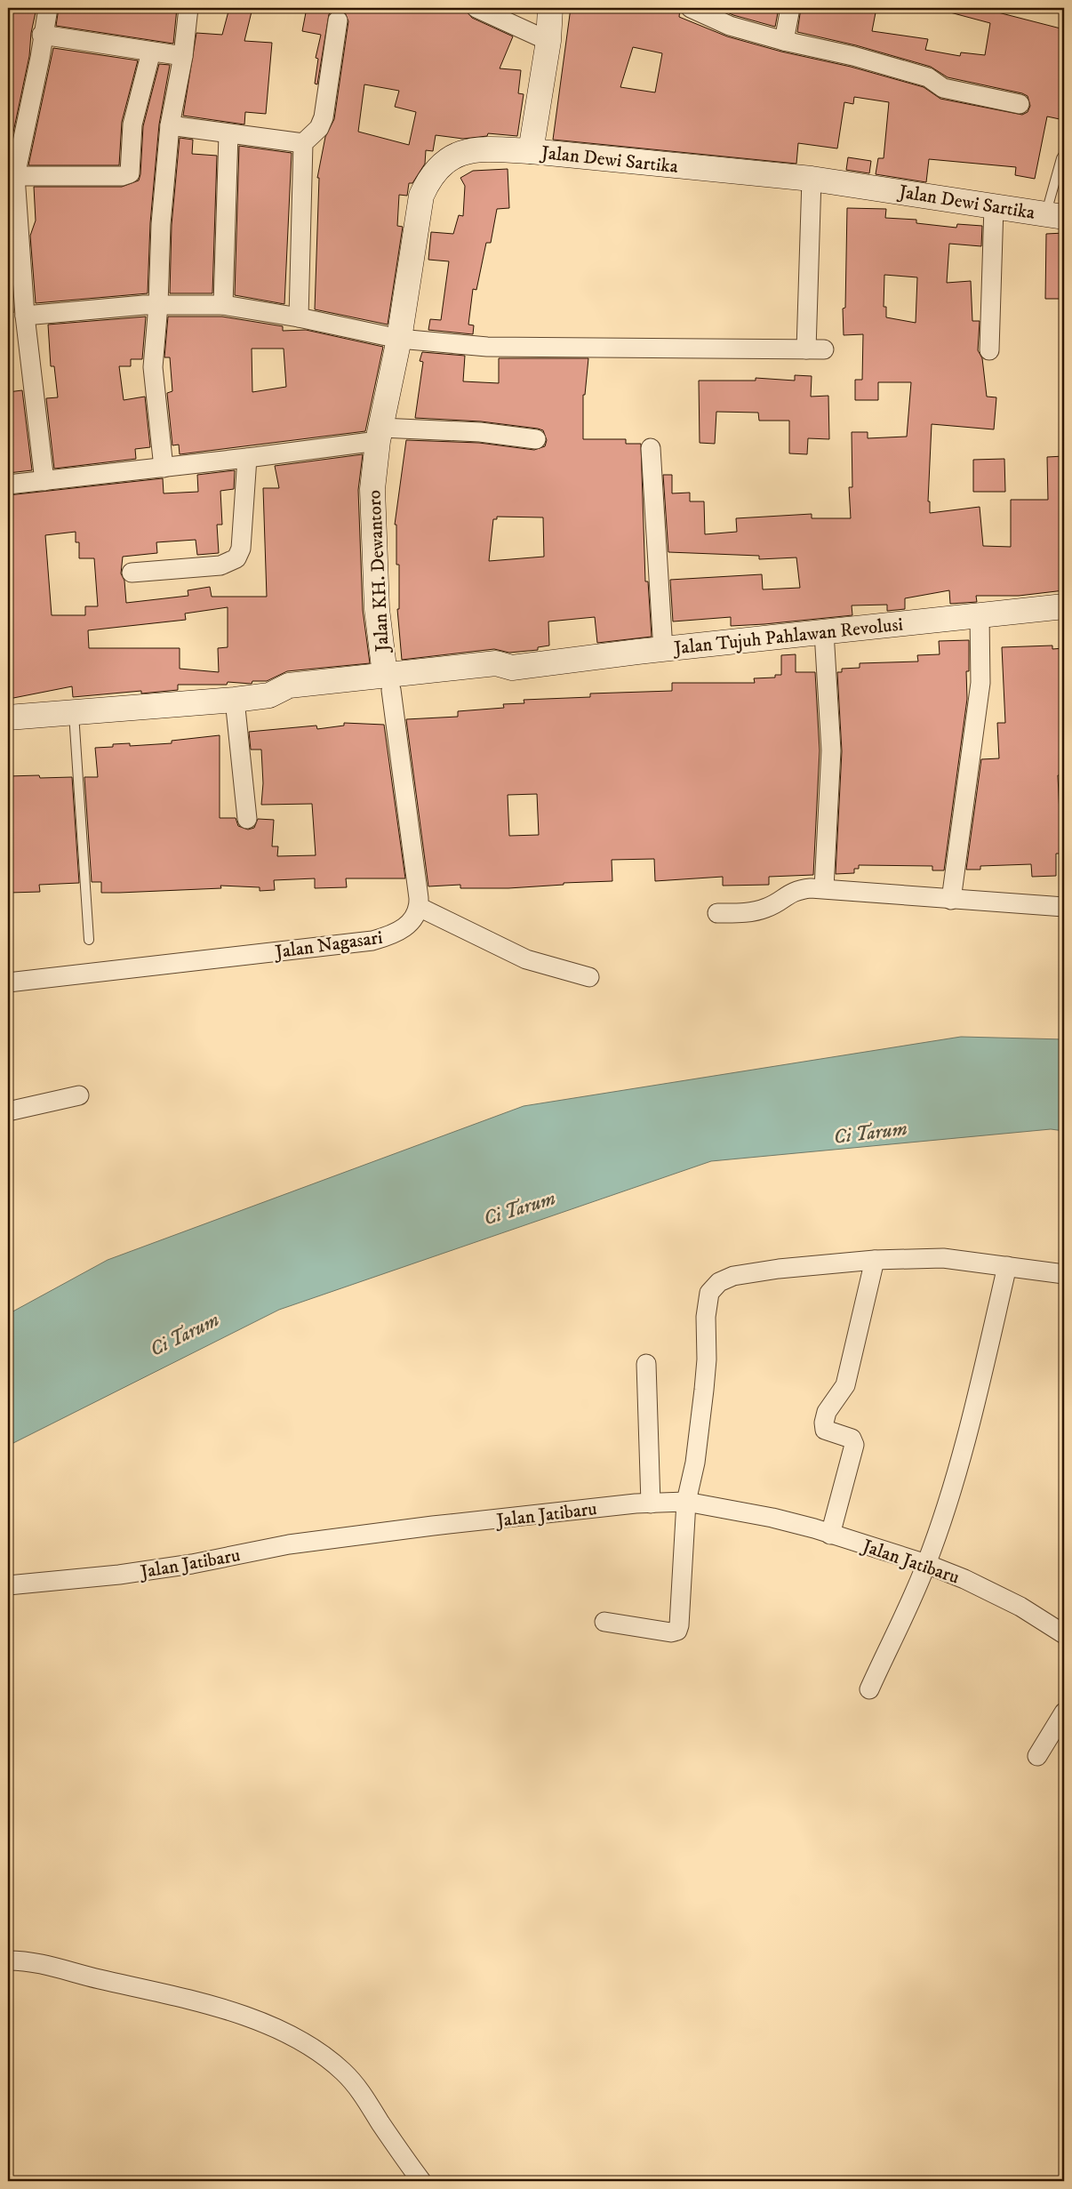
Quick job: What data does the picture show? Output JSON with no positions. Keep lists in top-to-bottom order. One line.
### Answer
{"streets":{"street":["Jalan Dewi Sartika","Jalan KH. Dewantoro","Jalan Tujuh Pahlawan Revolusi","Jalan Nagasari","Jalan Jatibaru"]},"crossings":[["Jalan Dewi Sartika","Jalan KH. Dewantoro"],["Jalan KH. Dewantoro","Jalan Tujuh Pahlawan Revolusi"]],"water":["Ci Tarum"]}
